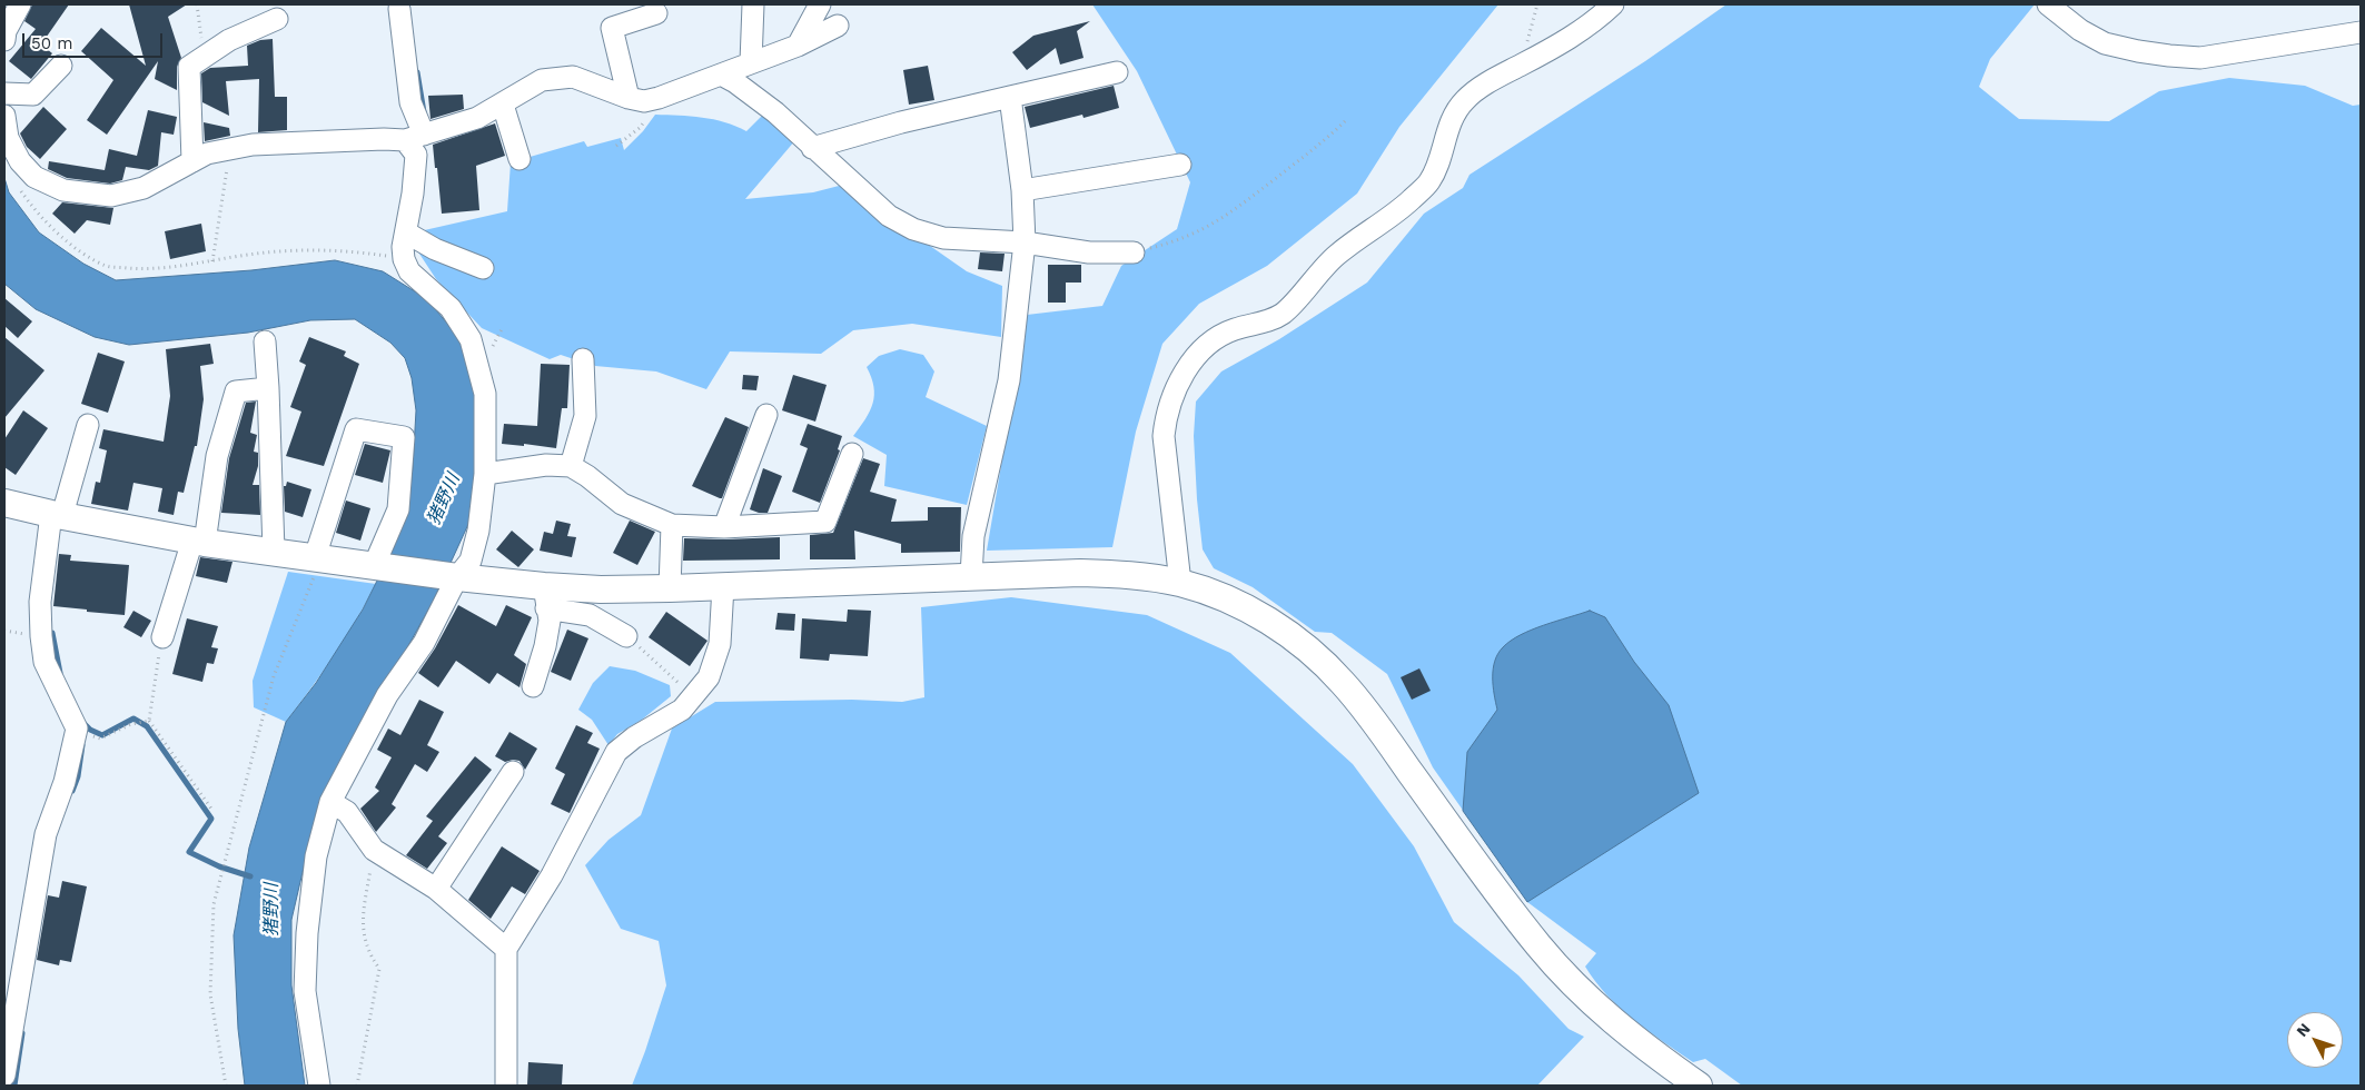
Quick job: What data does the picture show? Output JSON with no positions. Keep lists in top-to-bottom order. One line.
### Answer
{"water":["猪野川"],"scale_bar":"50 m","north":"top left"}
